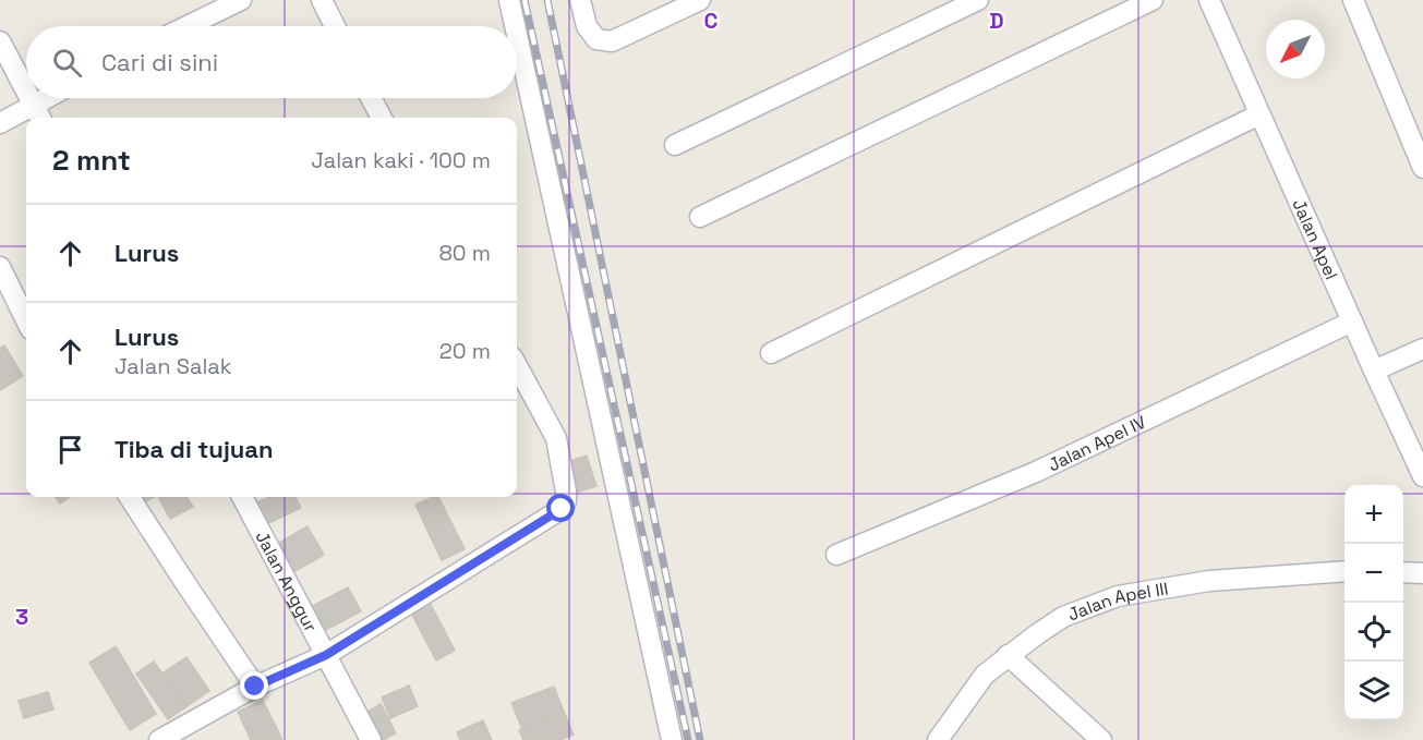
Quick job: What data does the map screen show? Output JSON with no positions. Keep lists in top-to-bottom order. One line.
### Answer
{"streets":{"street":["Jalan Apel","Jalan Apel IV","Jalan Anggur","Jalan Apel III"]},"crossings":[["Jalan Apel","Jalan Apel IV"]],"north":"bottom left","page":{"search":"Cari di sini","heading":["2 mnt","Jalan kaki · 100 m"],"list":[["Lurus","80 m"],["Lurus","Jalan Salak","20 m"],"Tiba di tujuan"],"map_buttons":["+","−"]},"grid":{"columns":["C","D"],"rows":["3"]}}
